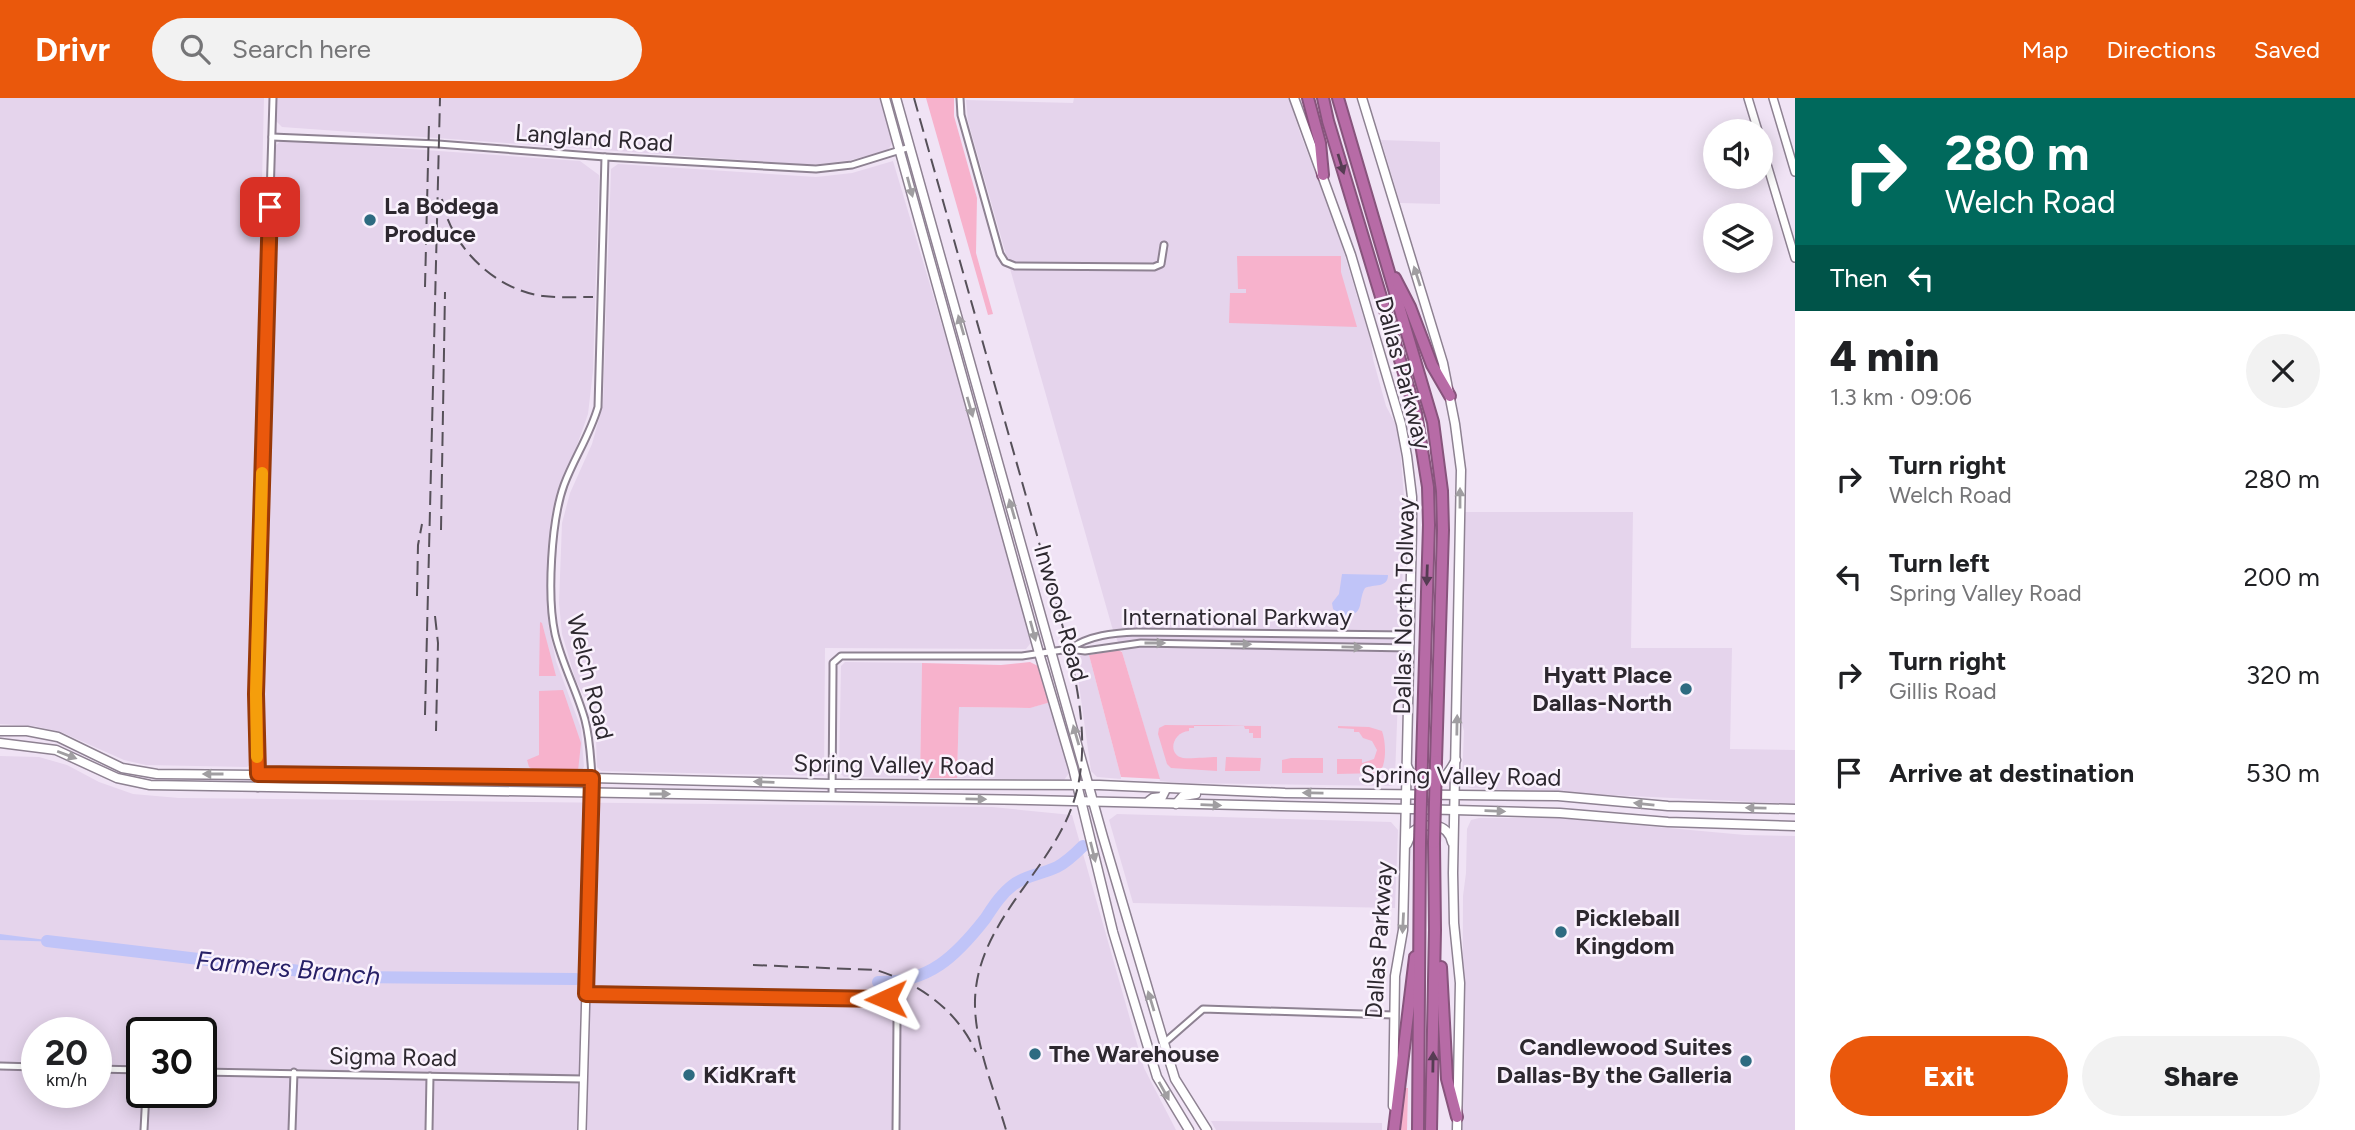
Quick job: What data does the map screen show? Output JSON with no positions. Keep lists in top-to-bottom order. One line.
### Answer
{"streets":{"highway":["Dallas North Tollway"],"main road":["Dallas Parkway","Inwood Road","Spring Valley Road"],"street":["Langland Road","International Parkway","Welch Road","Sigma Road"]},"crossings":[["Langland Road","Inwood Road"],["Langland Road","Welch Road"],["Dallas Parkway","International Parkway"],["Dallas Parkway","Spring Valley Road"],["Inwood Road","International Parkway"],["Inwood Road","Spring Valley Road"],["International Parkway","Spring Valley Road"],["Welch Road","Spring Valley Road"],["Welch Road","Sigma Road"]],"water":["Farmers Branch"],"places":["La Bodega Produce","Hyatt Place Dallas-North","Pickleball Kingdom","The Warehouse","Candlewood Suites Dallas-By the Galleria","KidKraft"],"page":{"header":"Drivr","search":"Search here","nav":["Map","Directions","Saved"],"turn":["280 m","Welch Road"],"then":"Then","heading":["4 min","1.3 km · 09:06"],"list":[{"name":"Turn right","note":"Welch Road","value":"280 m"},{"name":"Turn left","note":"Spring Valley Road","value":"200 m"},{"name":"Turn right","note":"Gillis Road","value":"320 m"},{"name":"Arrive at destination","value":"530 m"}],"speed":"20 km/h","limit":"30","buttons":["Exit","Share"]}}
